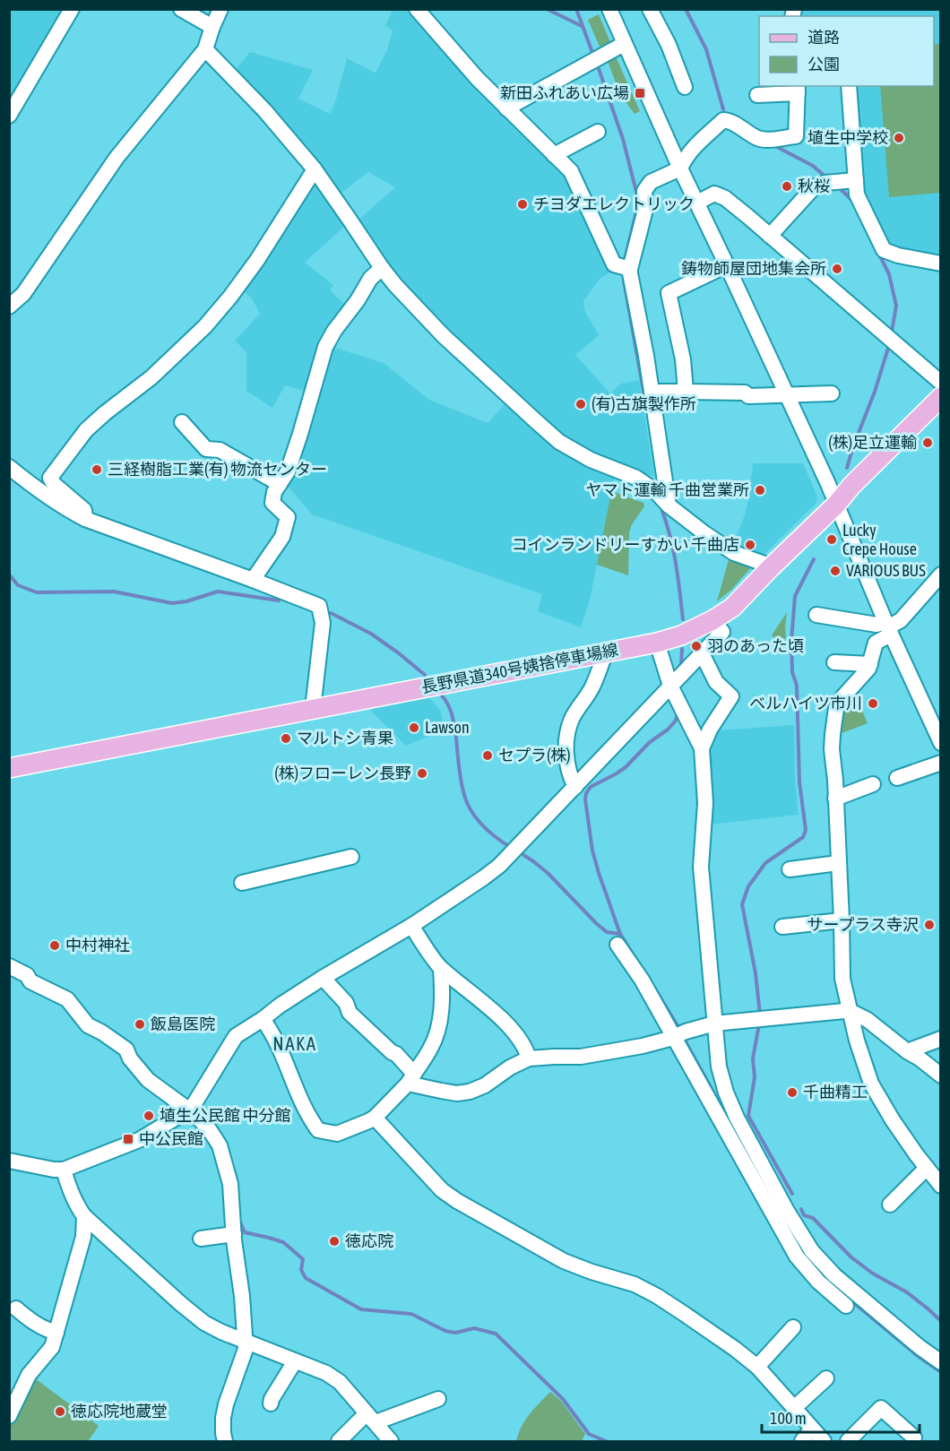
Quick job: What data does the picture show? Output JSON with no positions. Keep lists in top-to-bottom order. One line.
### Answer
{"streets":{"main road":["長野県道340号姨捨停車場線"]},"districts":["NAKA"],"places":{"transit":["新田ふれあい広場","中公民館"],"other":["埴生中学校","秋桜","チヨダエレクトリック","鋳物師屋団地集会所","(有)古旗製作所","(株)足立運輸","三経樹脂工業(有) 物流センター","ヤマト運輸 千曲営業所","Lucky Crepe House","コインランドリーすかい 千曲店","VARIOUS BUS","羽のあった頃","ベルハイツ市川","Lawson","マルトシ青果","セプラ(株)","(株)フローレン長野","サープラス寺沢","中村神社","飯島医院","千曲精工","埴生公民館 中分館","徳応院","徳応院地蔵堂"]},"legend":["道路","公園"],"scale_bar":"100 m"}
